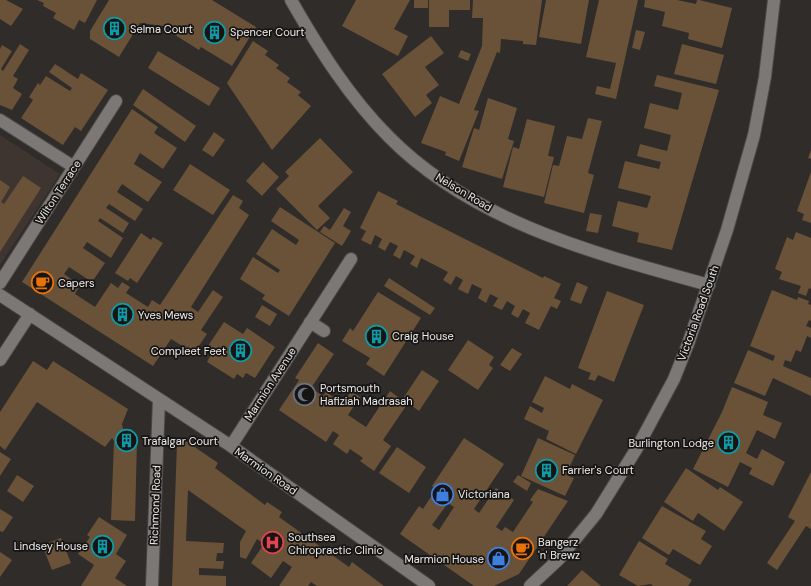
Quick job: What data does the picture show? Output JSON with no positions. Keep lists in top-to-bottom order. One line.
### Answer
{"streets":{"street":["Wilton Terrace","Nelson Road","Victoria Road South","Marmion Avenue","Marmion Road","Richmond Road"]},"crossings":[["Nelson Road","Victoria Road South"],["Marmion Avenue","Marmion Road"],["Marmion Road","Richmond Road"]],"places":{"building":["Selma Court","Spencer Court","Yves Mews","Craig House","Compleet Feet","Trafalgar Court","Burlington Lodge","Farrier's Court","Lindsey House"],"cafe":["Capers","Bangerz 'n' Brewz"],"mosque":["Portsmouth Hafiziah Madrasah"],"shop":["Victoriana","Marmion House"],"hospital":["Southsea Chiropractic Clinic"]}}
